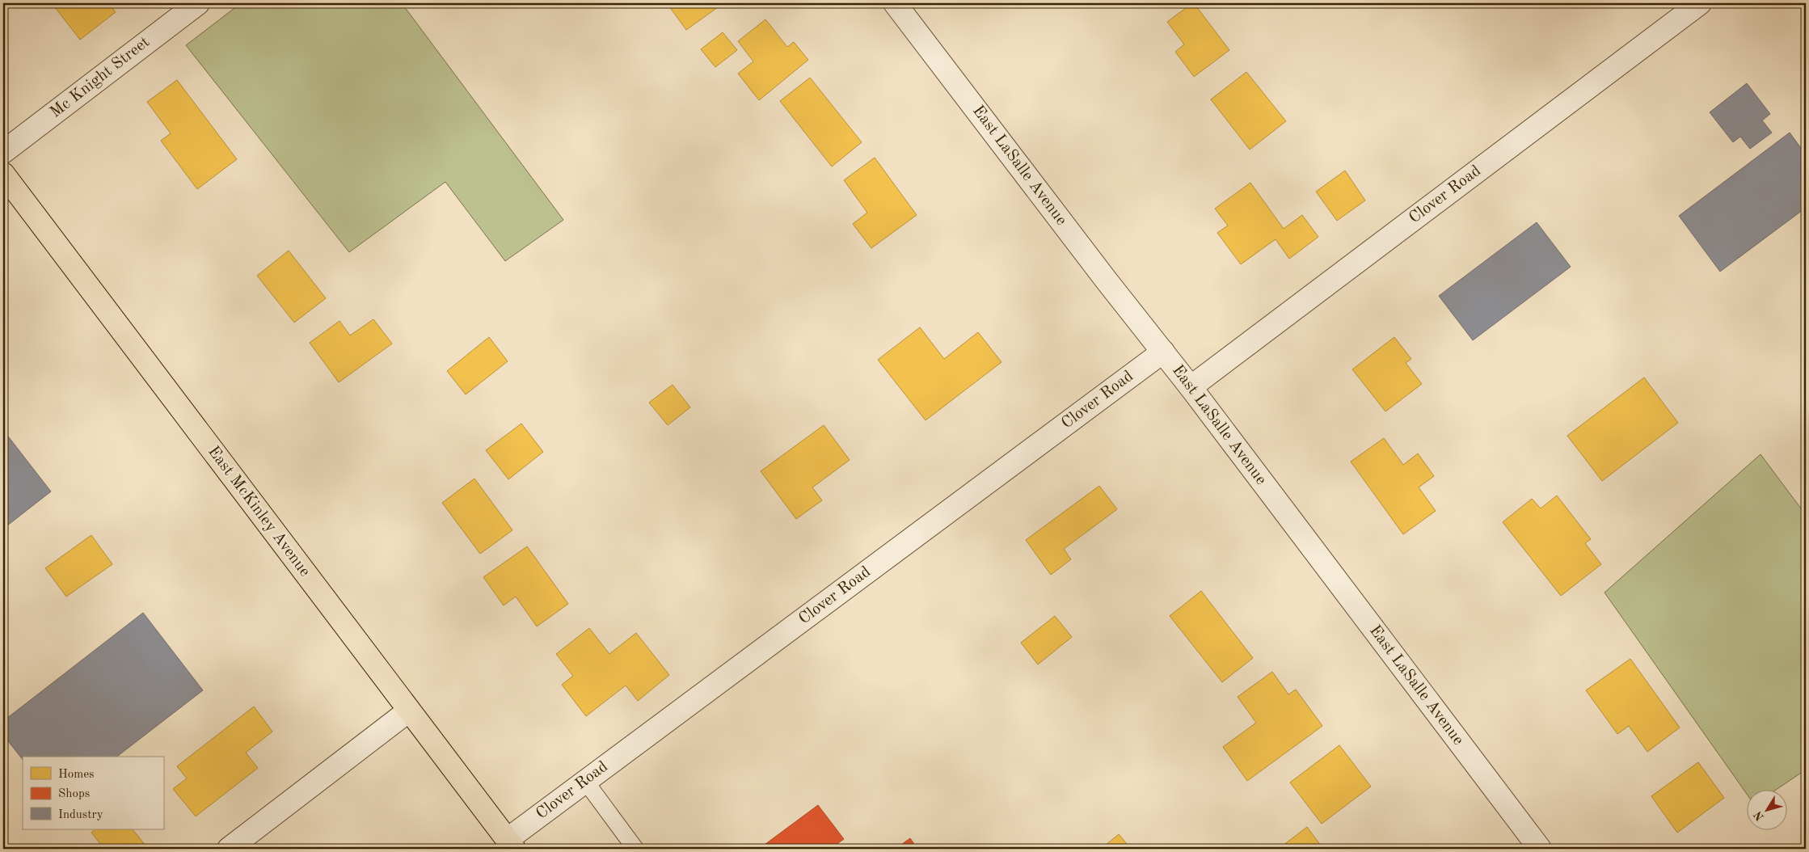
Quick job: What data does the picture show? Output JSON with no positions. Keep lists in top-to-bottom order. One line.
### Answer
{"streets":{"main road":["East McKinley Avenue"],"street":["Mc Knight Street","East LaSalle Avenue","Clover Road"]},"crossings":[["East LaSalle Avenue","Clover Road"],["Clover Road","East McKinley Avenue"]],"legend":["Homes","Shops","Industry"],"north":"bottom left"}
